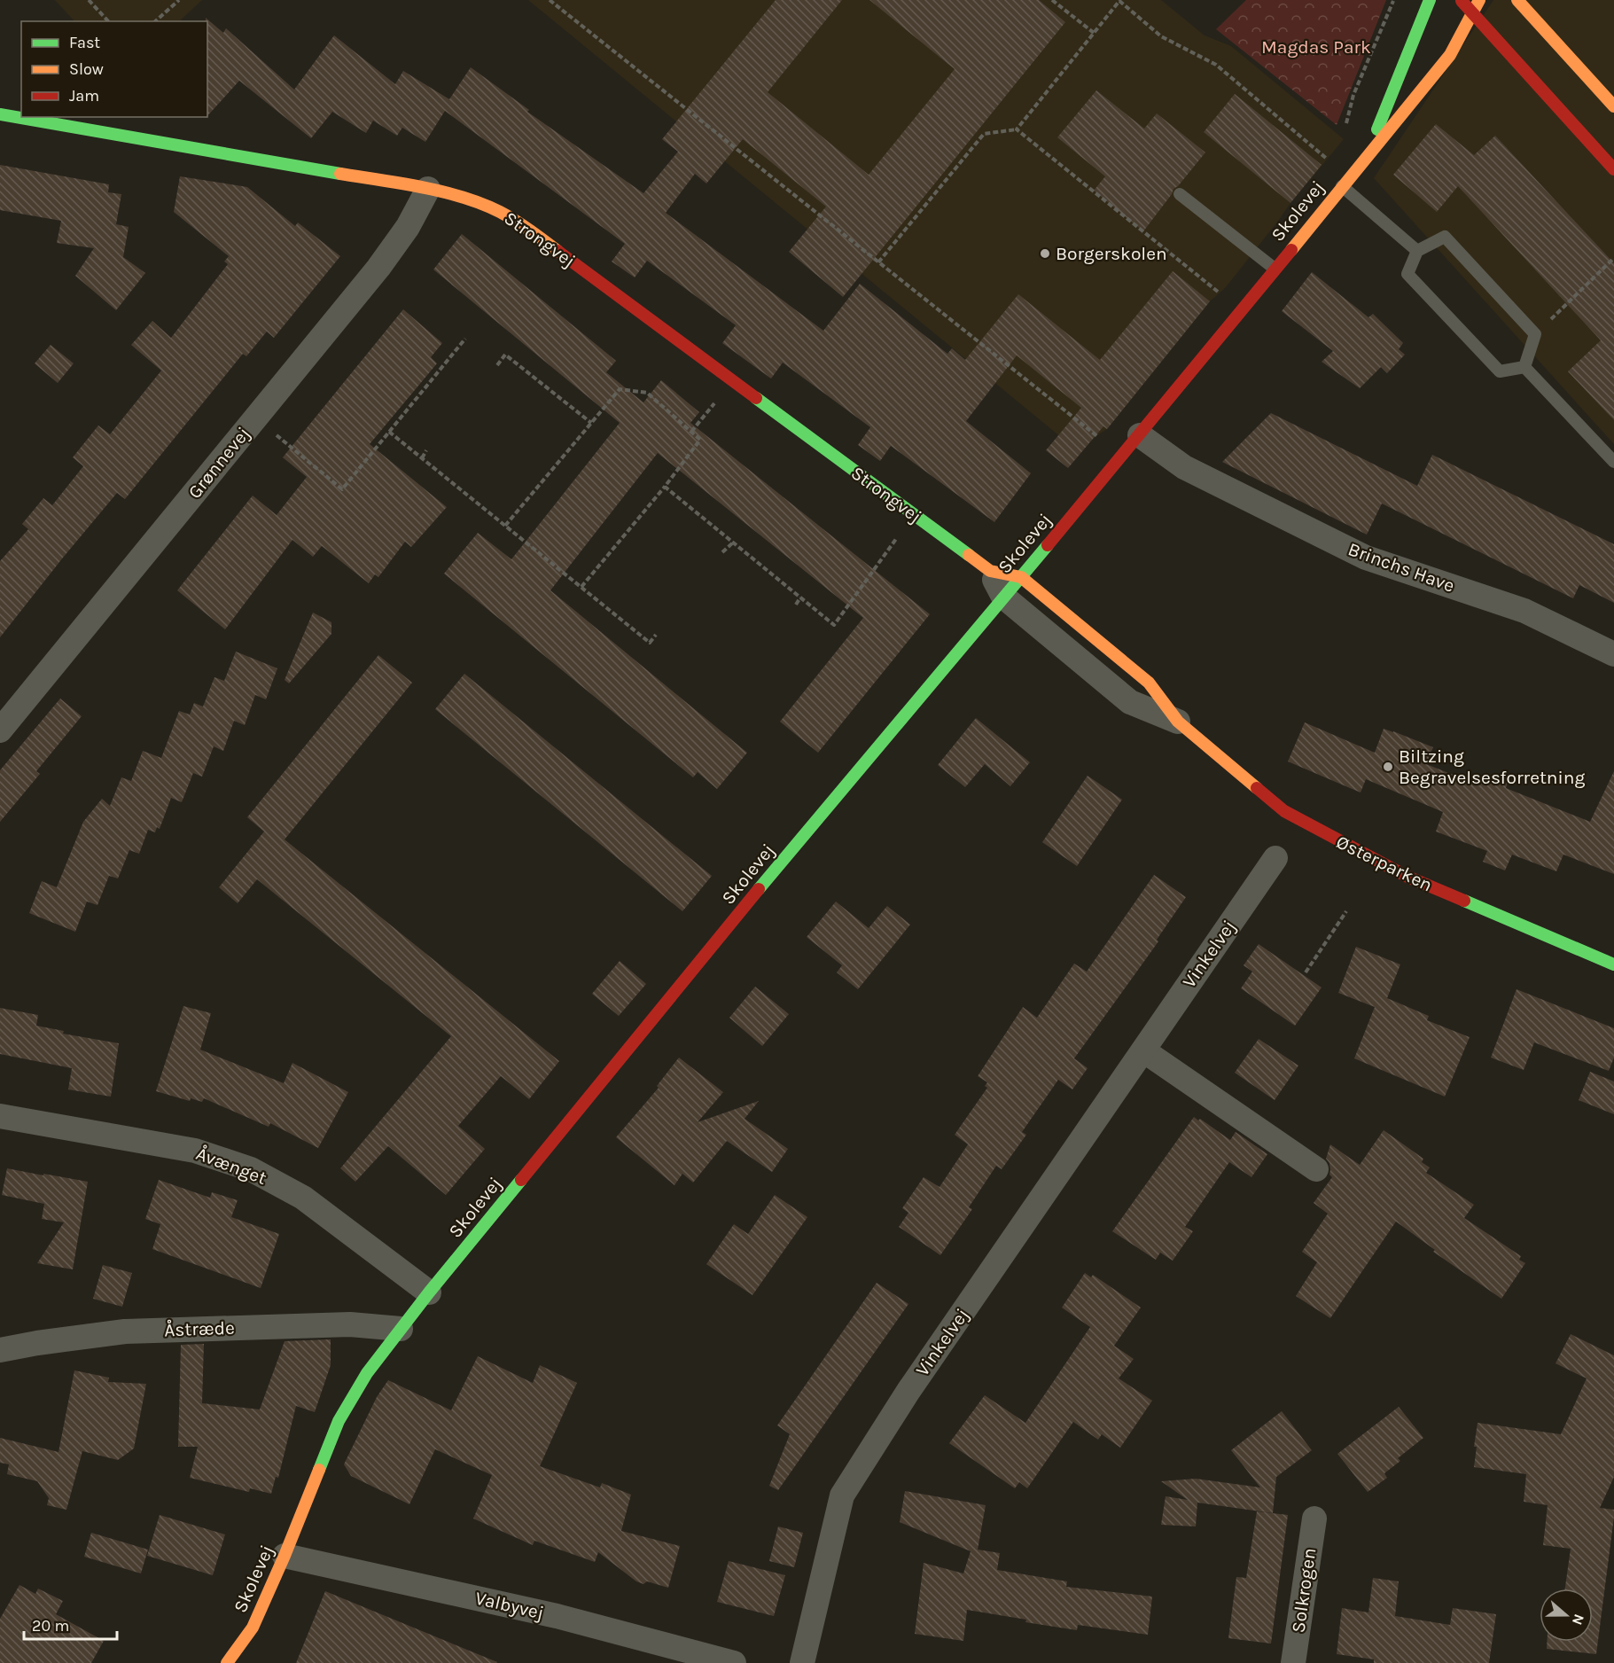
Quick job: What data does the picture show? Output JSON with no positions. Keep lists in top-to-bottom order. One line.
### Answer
{"streets":{"street":["Skolevej","Strongvej","Grønnevej","Brinchs Have","Østerparken","Vinkelvej","Åvænget","Åstræde","Solkrogen","Valbyvej"]},"crossings":[["Skolevej","Strongvej"],["Skolevej","Brinchs Have"],["Skolevej","Østerparken"],["Skolevej","Åvænget"],["Skolevej","Åstræde"],["Skolevej","Valbyvej"],["Strongvej","Grønnevej"],["Strongvej","Østerparken"]],"parks":["Magdas Park"],"places":["Borgerskolen","Biltzing Begravelsesforretning"],"legend":["Fast","Slow","Jam"],"scale_bar":"20 m","north":"right"}
